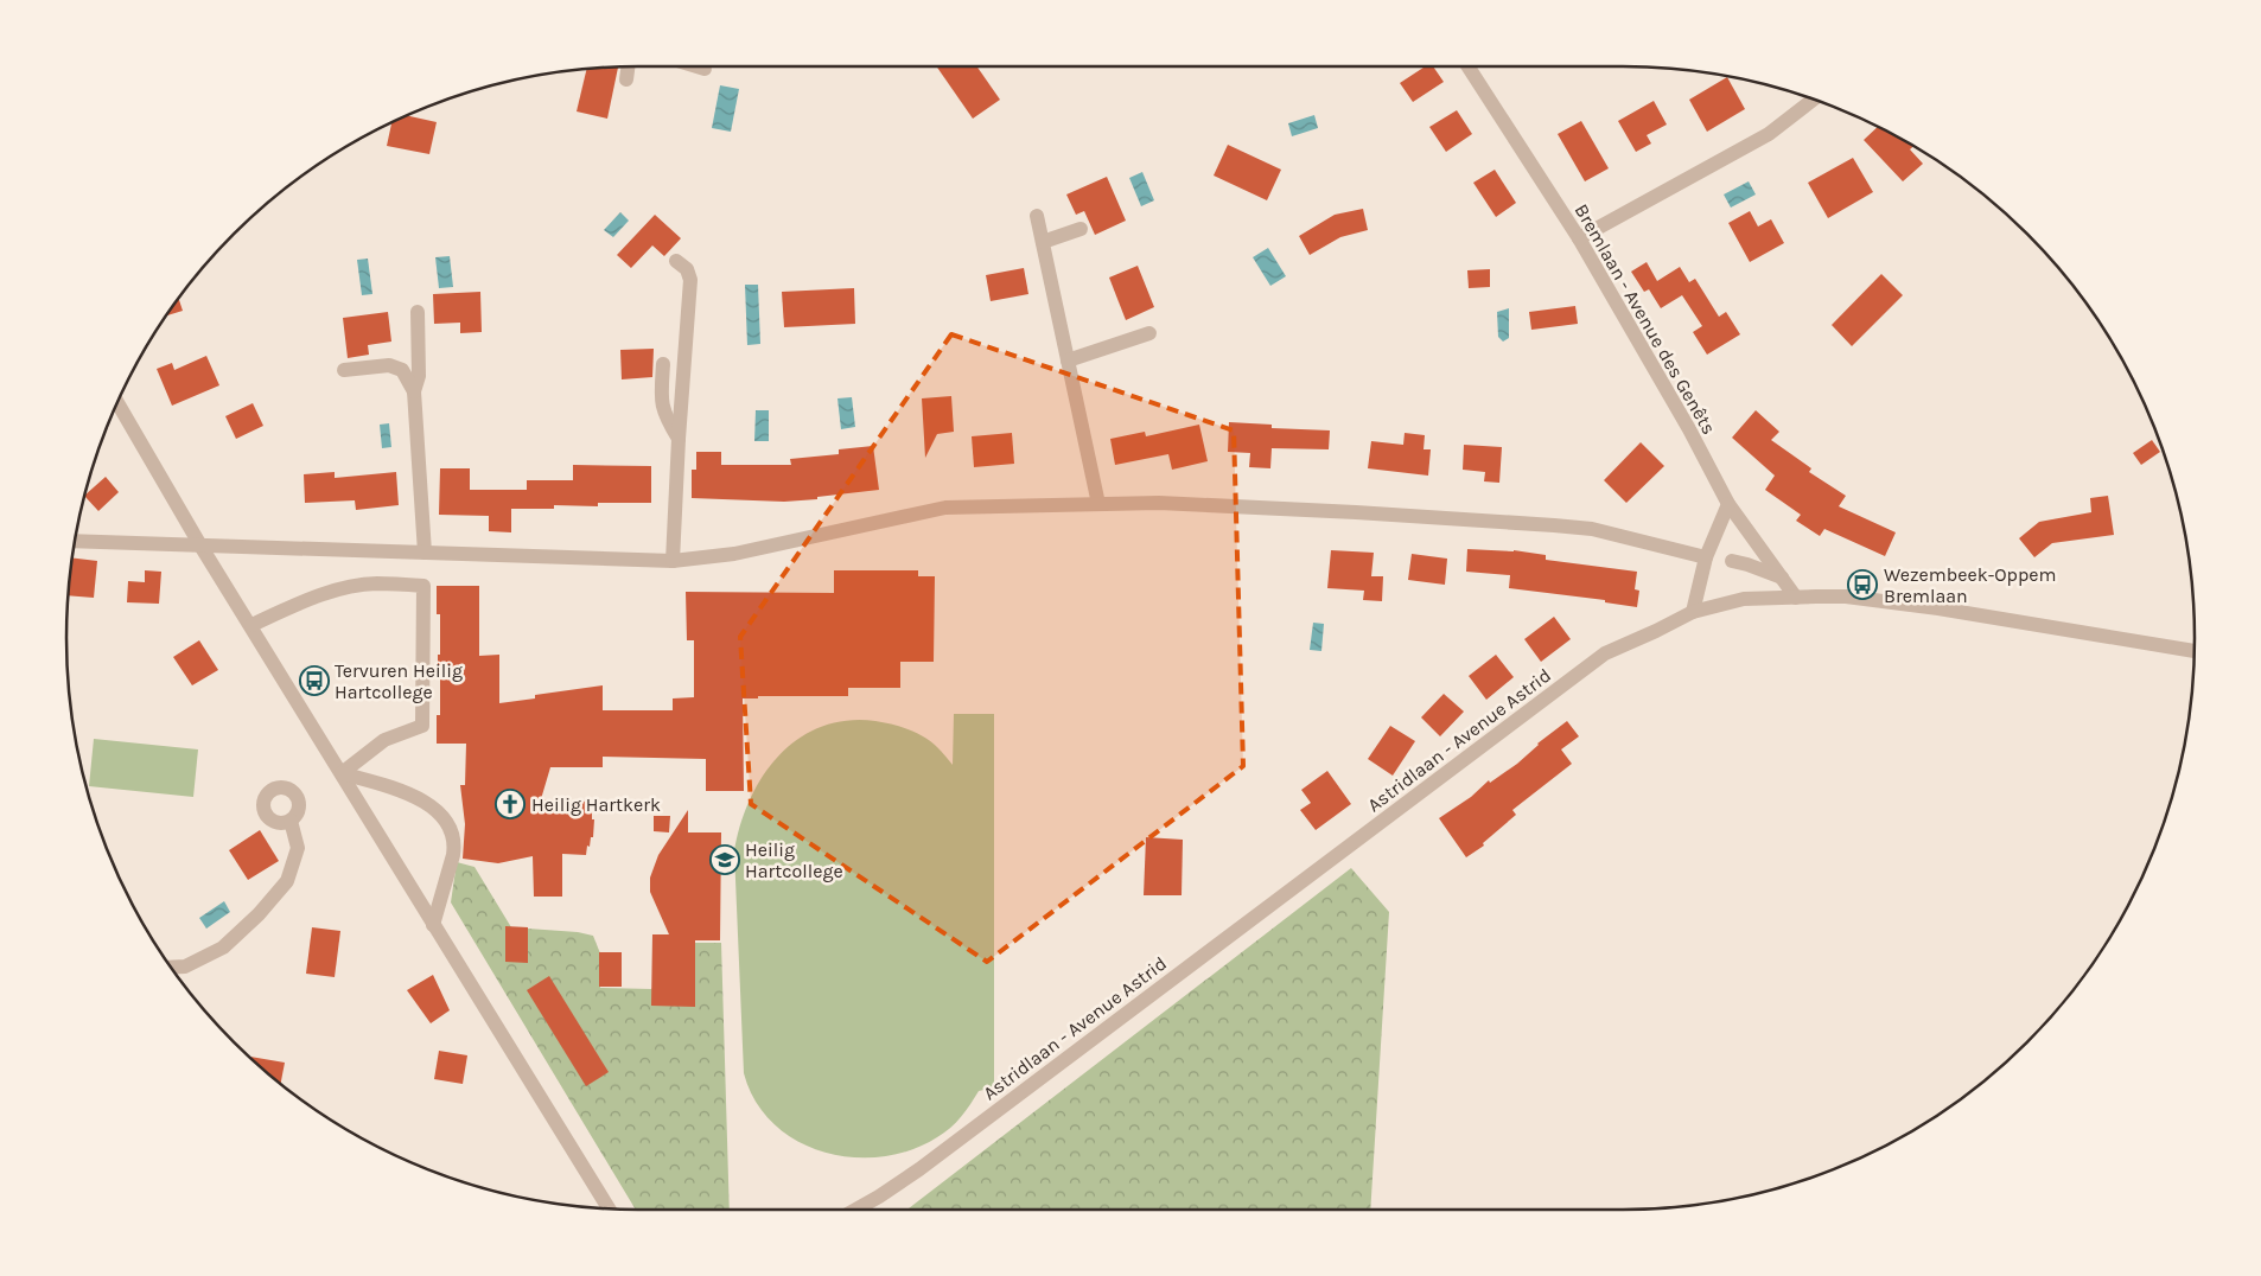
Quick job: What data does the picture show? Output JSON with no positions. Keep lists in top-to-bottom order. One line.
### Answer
{"streets":{"street":["Bremlaan - Avenue des Genêts","Astridlaan - Avenue Astrid"]},"crossings":[["Bremlaan - Avenue des Genêts","Astridlaan - Avenue Astrid"]],"places":{"bus stop":["Wezembeek-Oppem Bremlaan","Tervuren Heilig Hartcollege"],"church":["Heilig Hartkerk"],"school or university":["Heilig Hartcollege"]}}
